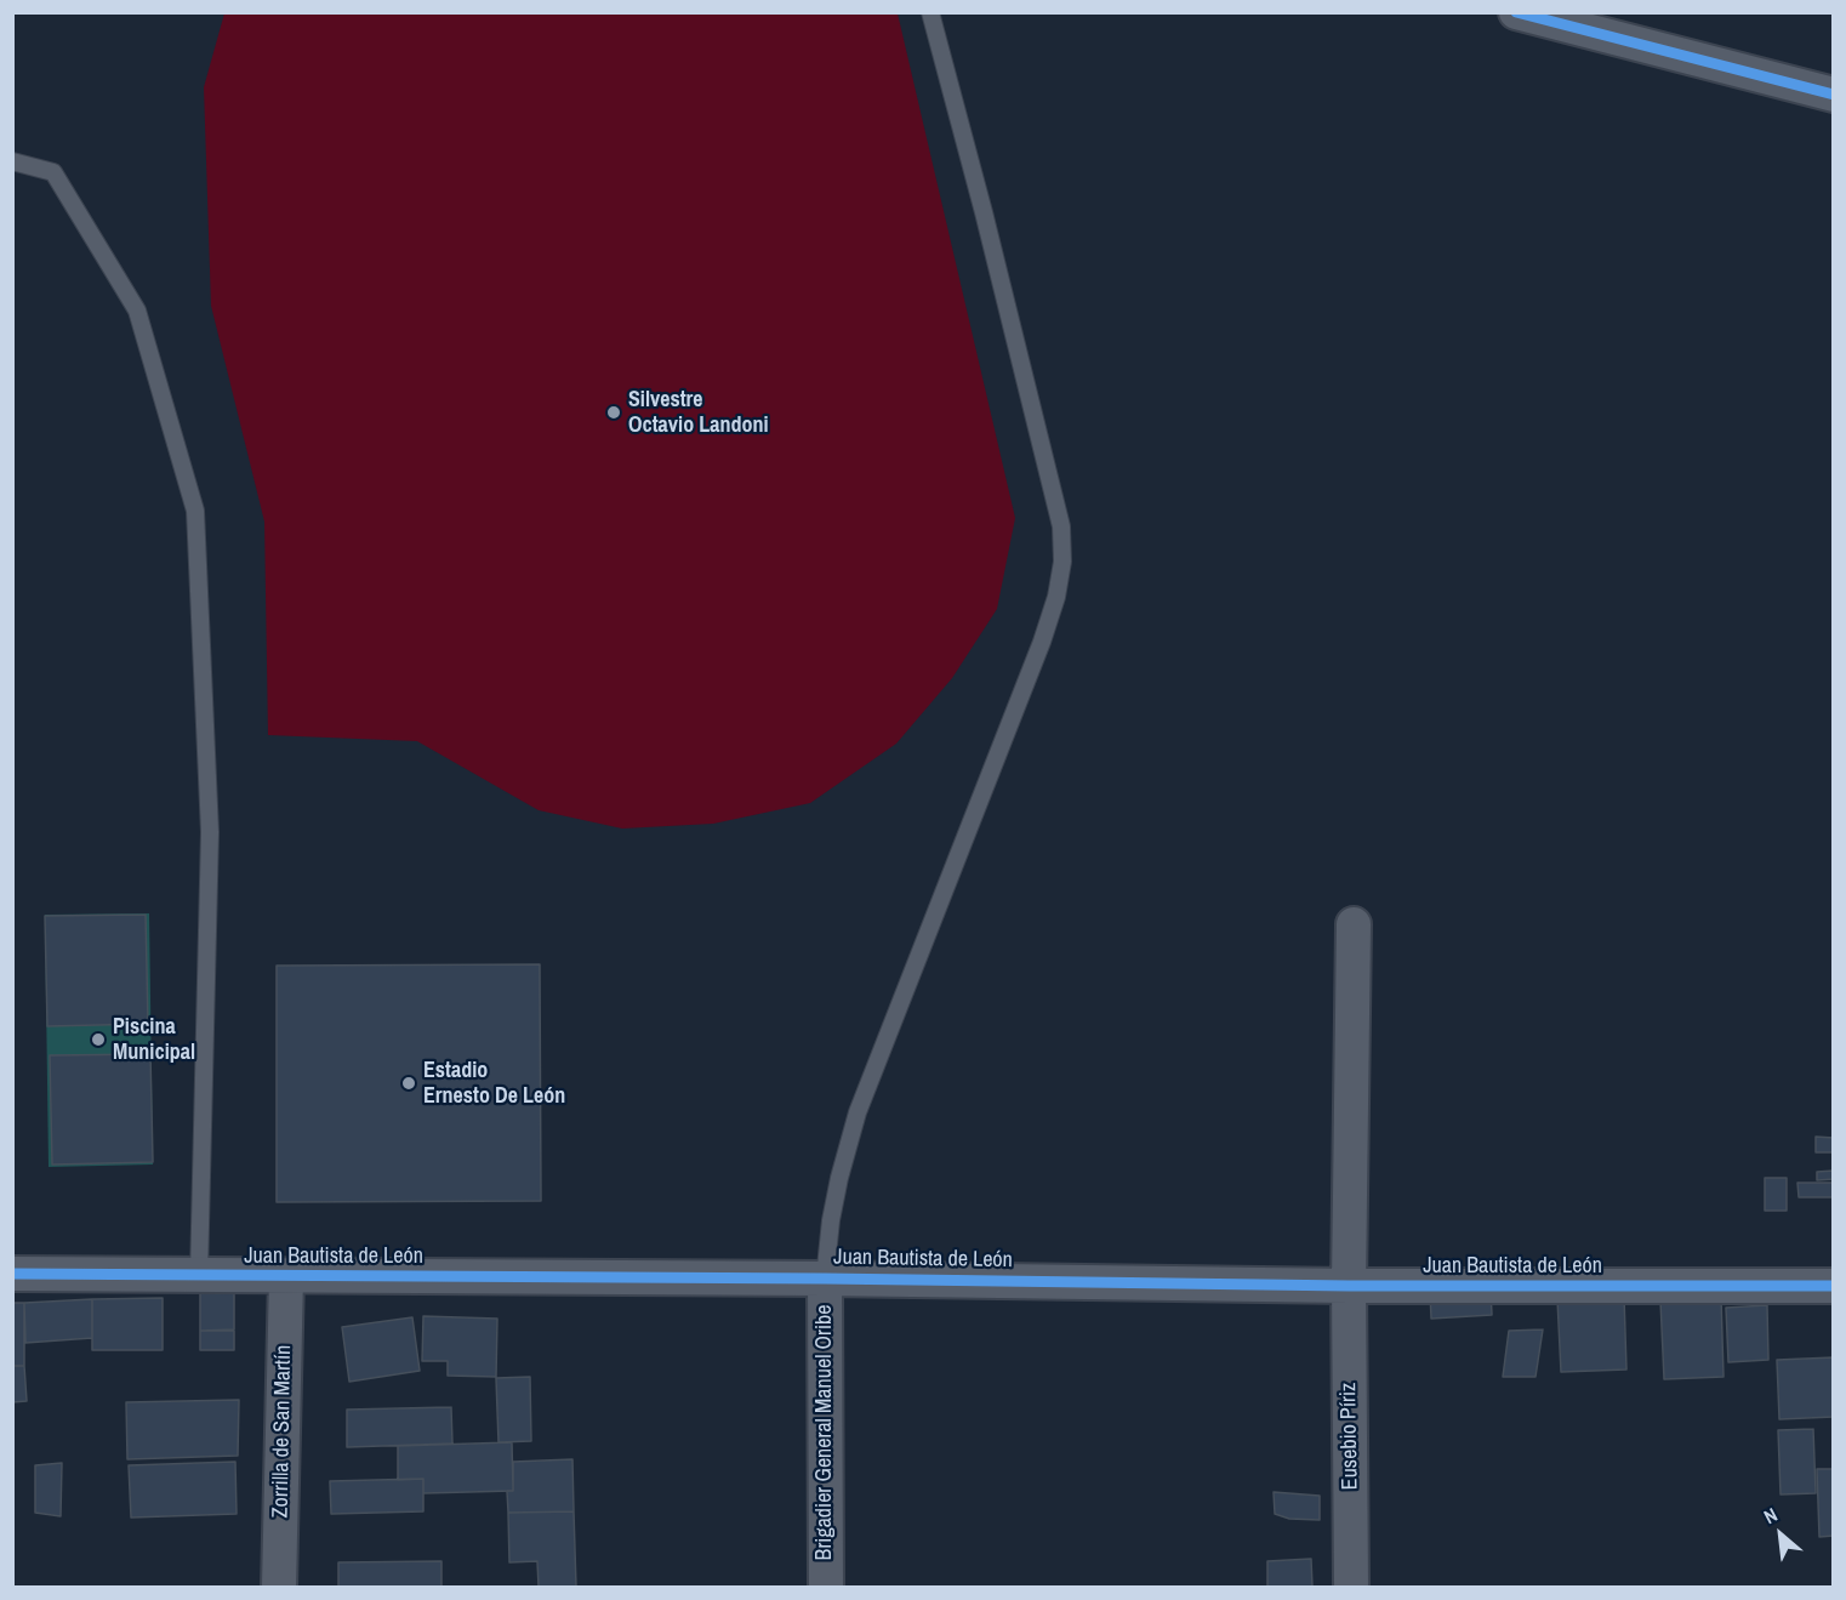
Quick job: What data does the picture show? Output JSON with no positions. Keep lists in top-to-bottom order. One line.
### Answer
{"streets":{"street":["Juan Bautista de León","Zorrilla de San Martín","Brigadier General Manuel Oribe","Eusebio Píriz"]},"crossings":[["Juan Bautista de León","Zorrilla de San Martín"],["Juan Bautista de León","Brigadier General Manuel Oribe"],["Juan Bautista de León","Eusebio Píriz"]],"places":["Silvestre Octavio Landoni","Piscina Municipal","Estadio Ernesto De León"],"north":"top left"}
